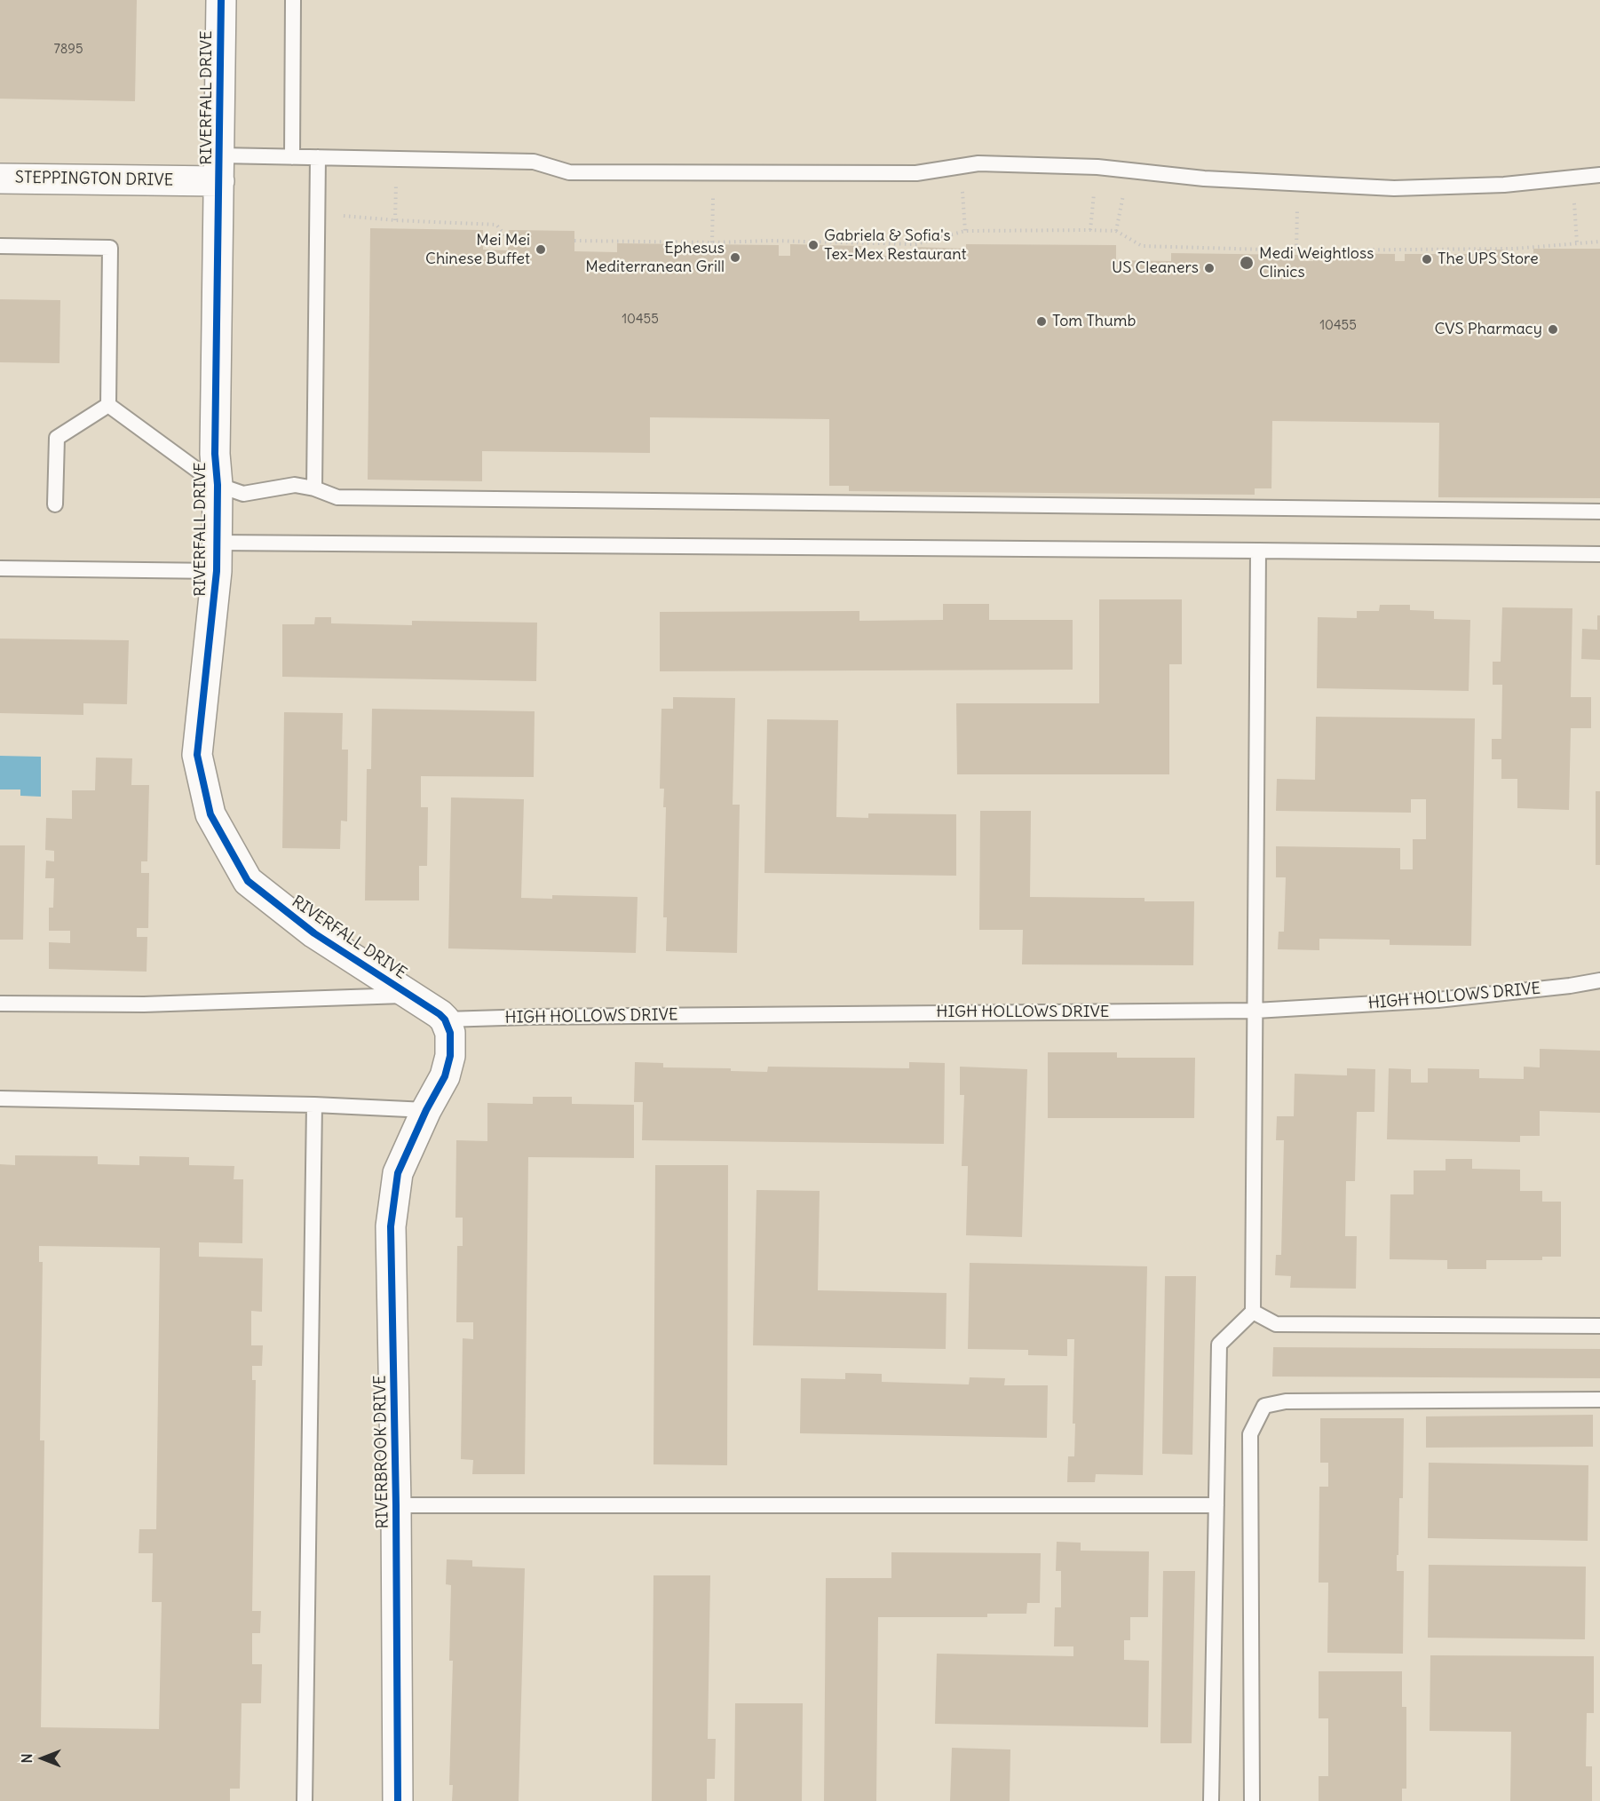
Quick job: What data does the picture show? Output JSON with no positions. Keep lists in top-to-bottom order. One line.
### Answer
{"streets":{"street":["RIVERFALL DRIVE","STEPPINGTON DRIVE","RIVERBROOK DRIVE"],"lane":["HIGH HOLLOWS DRIVE"]},"crossings":[["RIVERFALL DRIVE","STEPPINGTON DRIVE"]],"places":["Gabriela & Sofia's Tex-Mex Restaurant","Mei Mei Chinese Buffet","Ephesus Mediterranean Grill","The UPS Store","Medi Weightloss Clinics","US Cleaners","Tom Thumb","CVS Pharmacy"],"house_numbers":["7895","10455","10455"],"north":"left"}
